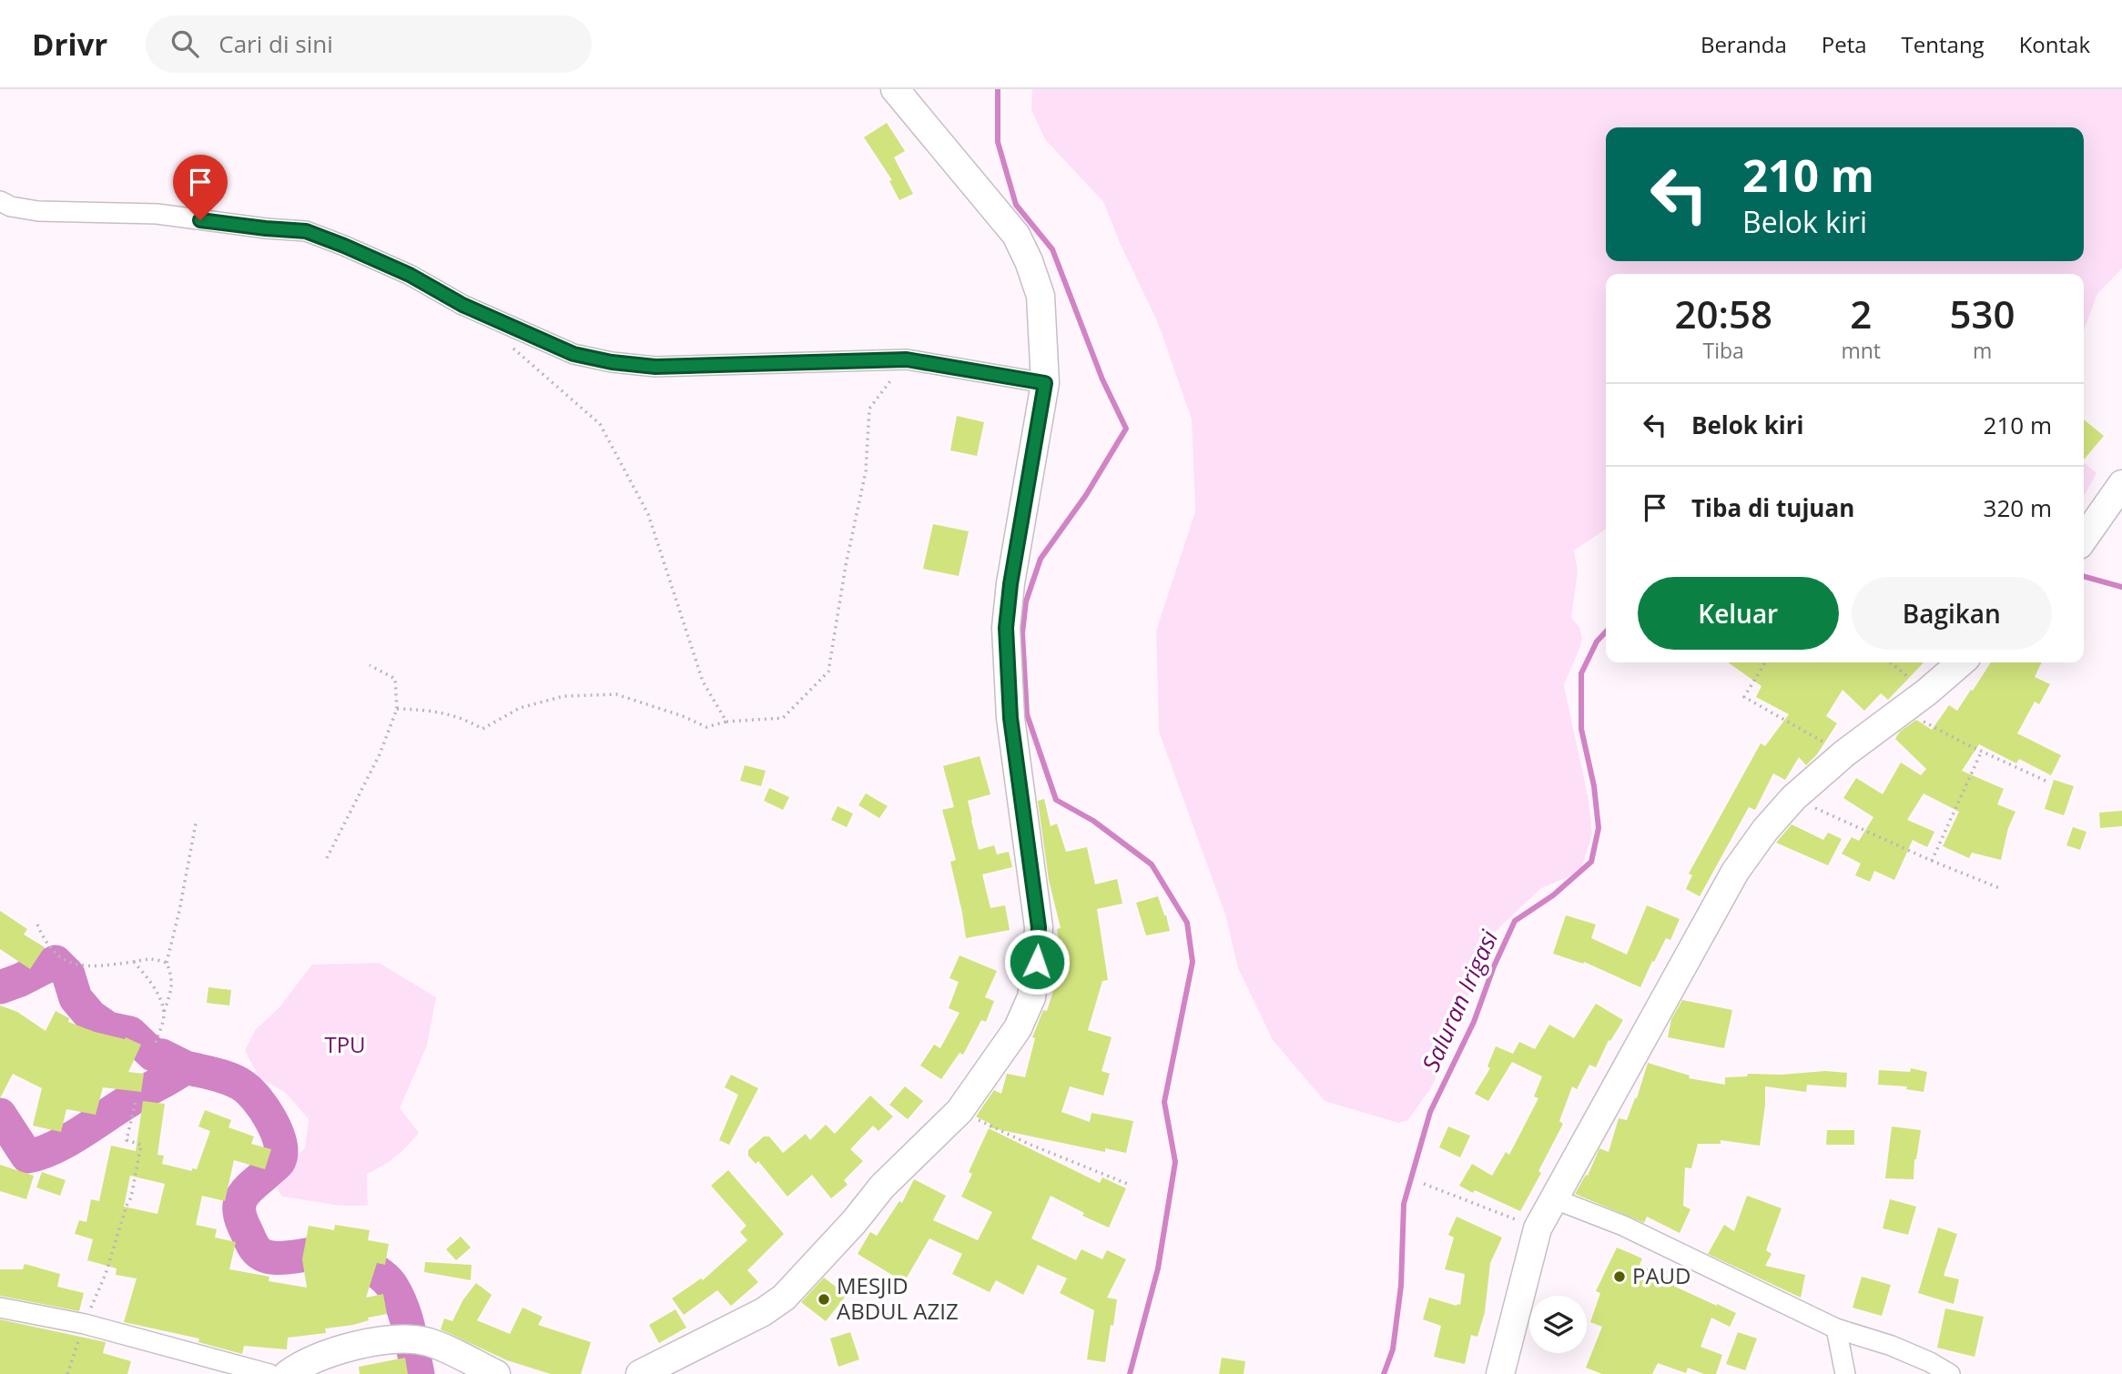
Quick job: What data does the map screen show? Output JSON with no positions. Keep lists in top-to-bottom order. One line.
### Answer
{"water":["Saluran Irigasi"],"parks":["TPU"],"places":["PAUD","MESJID ABDUL AZIZ"],"page":{"header":"Drivr","search":"Cari di sini","nav":["Beranda","Peta","Tentang","Kontak"],"turn":["210 m","Belok kiri"],"eta":["20:58","Tiba","2","mnt","530","m"],"list":[{"name":"Belok kiri","value":"210 m"},{"name":"Tiba di tujuan","value":"320 m"}],"buttons":["Keluar","Bagikan"]}}
